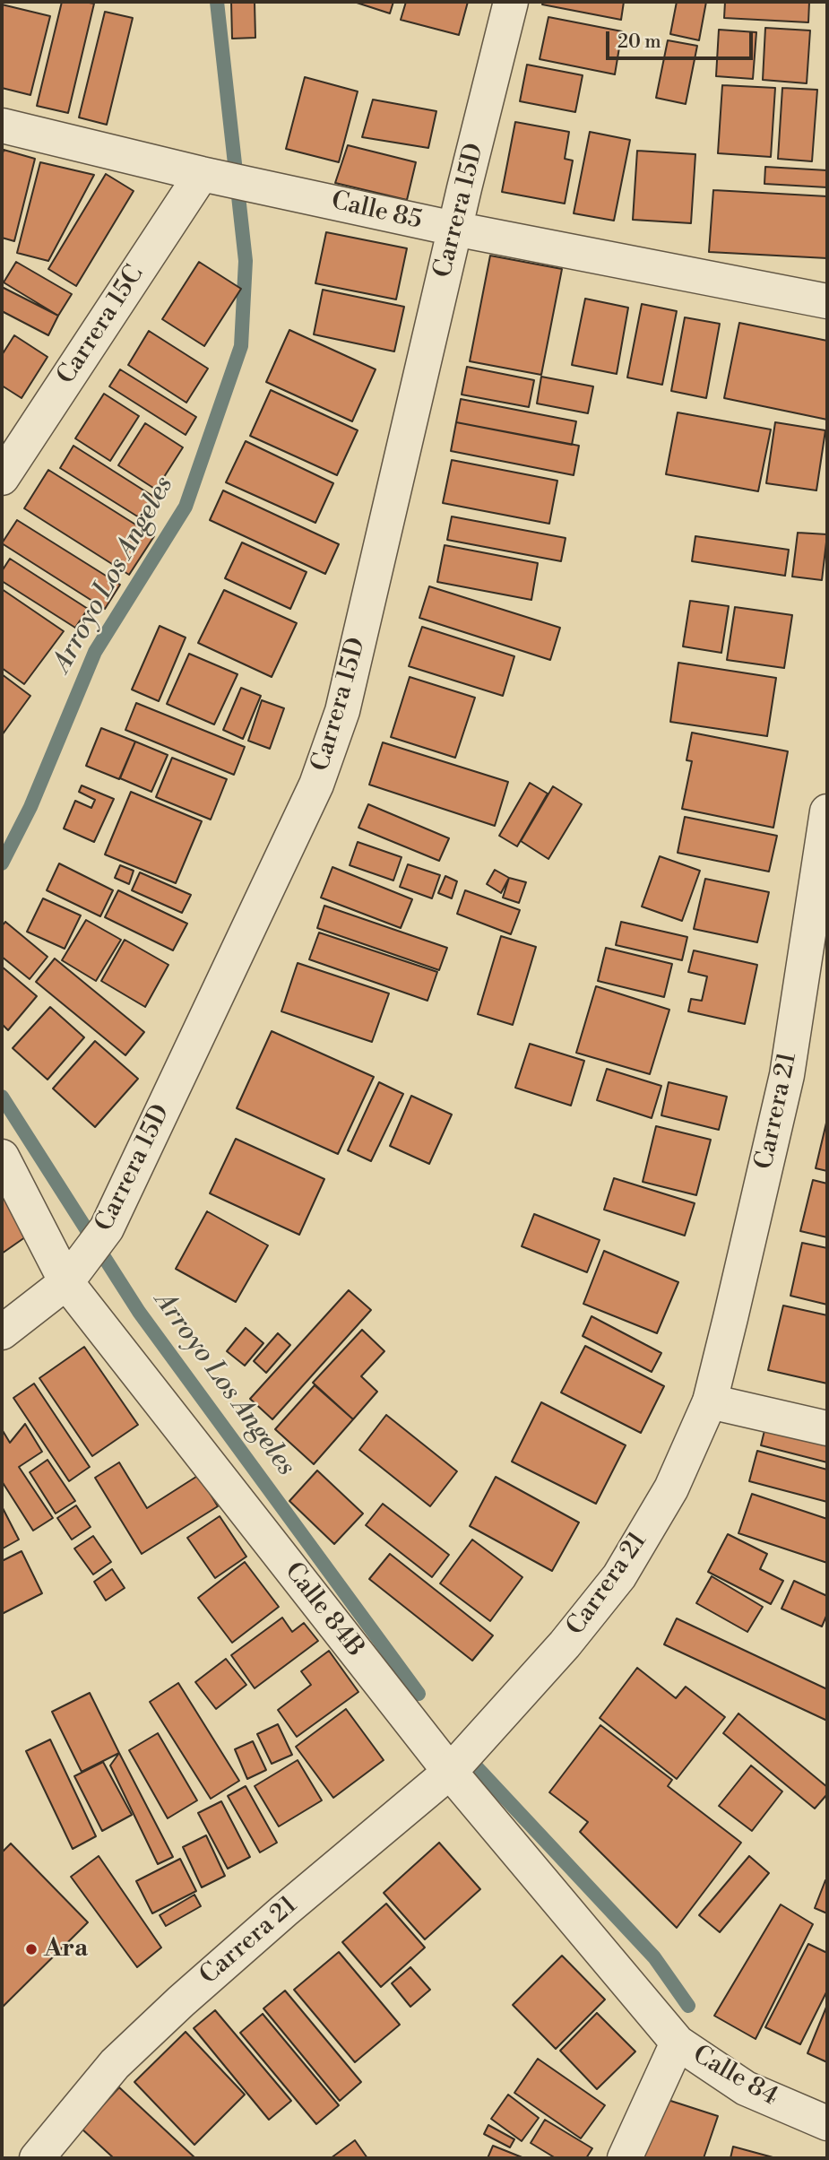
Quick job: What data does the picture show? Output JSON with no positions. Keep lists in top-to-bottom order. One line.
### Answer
{"streets":{"street":["Carrera 15D","Calle 85","Carrera 15C","Carrera 21","Calle 84B","Calle 84"]},"crossings":[["Carrera 15D","Calle 85"],["Carrera 15D","Calle 84B"],["Calle 85","Carrera 15C"],["Carrera 21","Calle 84B"],["Calle 84B","Calle 84"]],"water":["Arroyo Los Angeles"],"places":["Ara"],"scale_bar":"20 m"}
